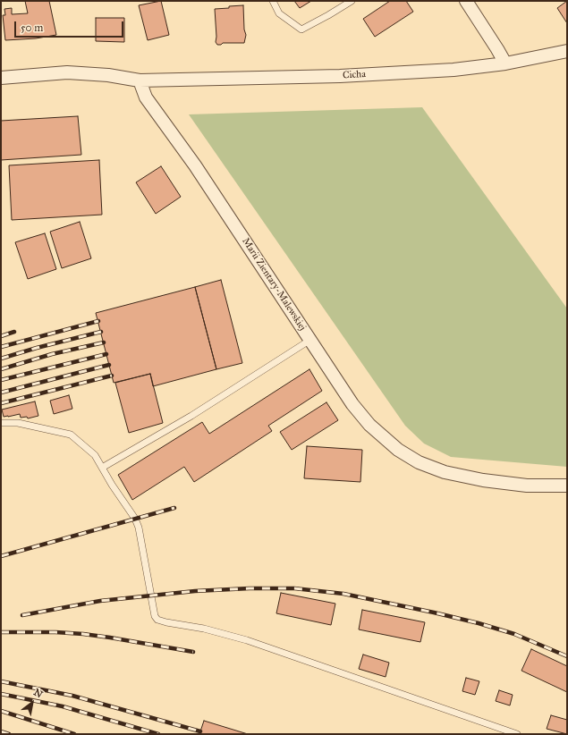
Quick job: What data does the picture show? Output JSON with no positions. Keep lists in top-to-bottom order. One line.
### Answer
{"streets":{"street":["Cicha","Marii Zientary-Malewskiej"]},"crossings":[["Cicha","Marii Zientary-Malewskiej"]],"scale_bar":"50 m","north":"top right"}
